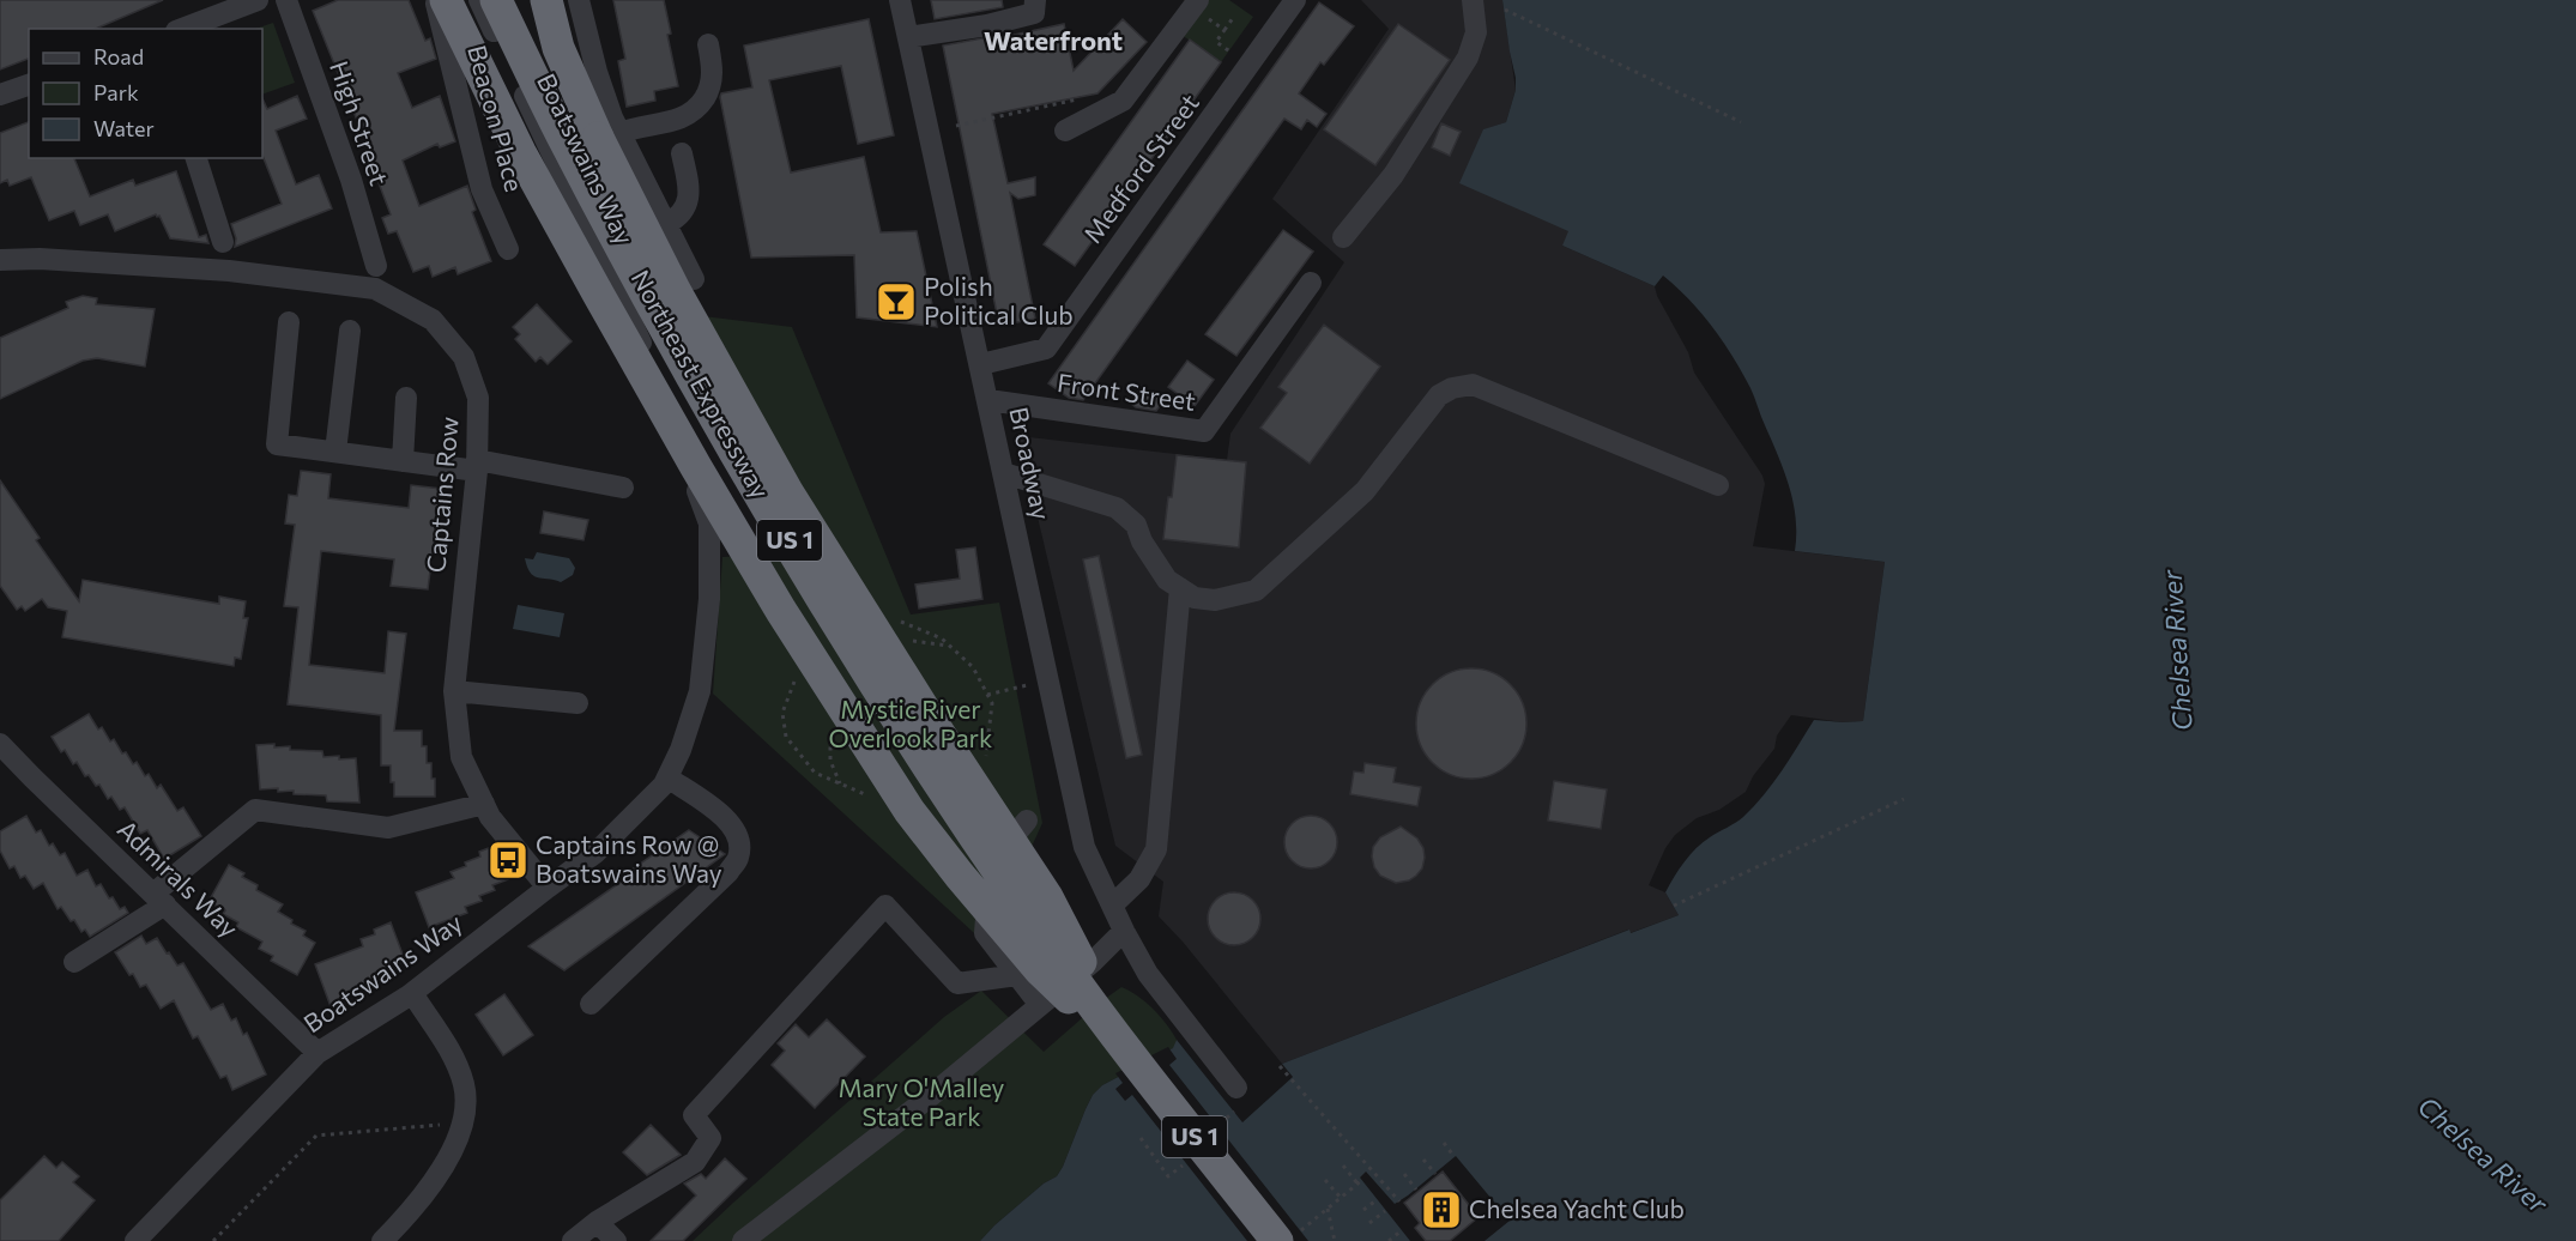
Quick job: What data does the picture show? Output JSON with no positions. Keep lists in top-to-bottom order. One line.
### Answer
{"streets":{"highway":["Northeast Expressway","US 1"],"street":["Beacon Place","High Street","Boatswains Way","Medford Street","Front Street","Broadway","Captains Row","Admirals Way"]},"crossings":[["Boatswains Way","Captains Row"],["Boatswains Way","Admirals Way"],["Medford Street","Broadway"],["Northeast Expressway","US 1"],["Front Street","Broadway"]],"districts":["Waterfront"],"water":["Chelsea River"],"parks":["Mystic River Overlook Park","Mary O'Malley State Park"],"places":{"bar":["Polish Political Club"],"bus stop":["Captains Row @ Boatswains Way"],"building":["Chelsea Yacht Club"]},"legend":["Road","Park","Water"]}
